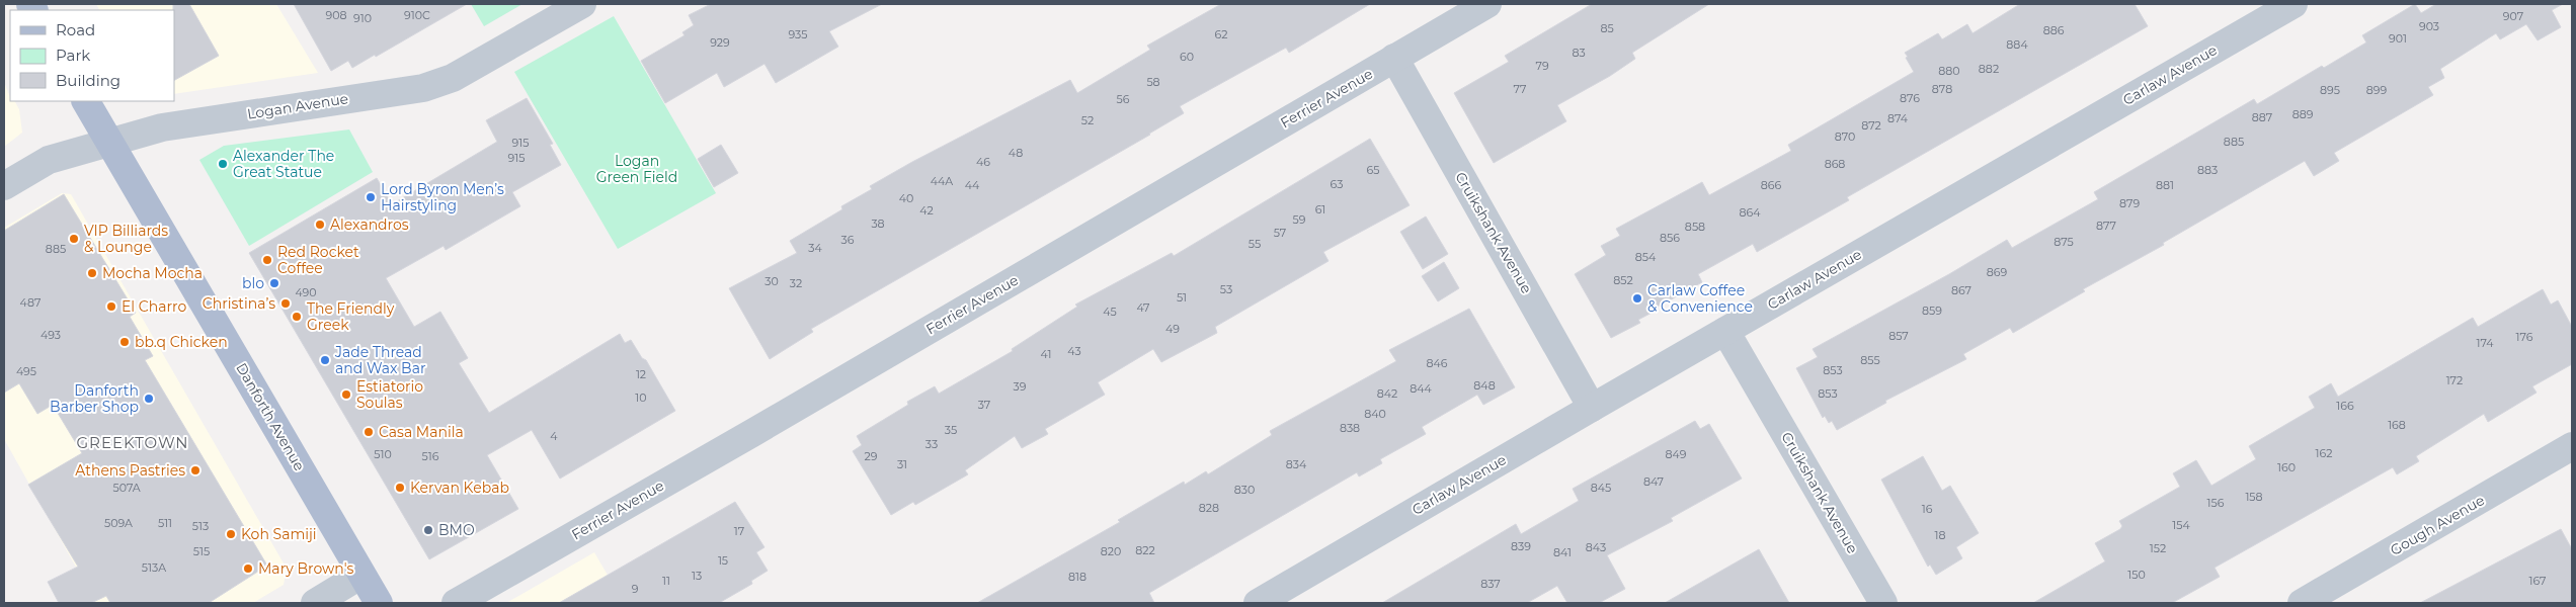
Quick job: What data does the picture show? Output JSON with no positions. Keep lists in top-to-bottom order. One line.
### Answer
{"streets":{"main road":["Danforth Avenue"],"street":["Carlaw Avenue","Ferrier Avenue","Logan Avenue","Cruikshank Avenue","Gough Avenue"]},"crossings":[["Carlaw Avenue","Cruikshank Avenue"],["Ferrier Avenue","Cruikshank Avenue"],["Logan Avenue","Danforth Avenue"]],"districts":["GREEKTOWN"],"parks":["Logan Green Field"],"places":["Alexander The Great Statue","Lord Byron Men’s Hairstyling","Alexandros","VIP Billiards & Lounge","Red Rocket Coffee","Mocha Mocha","blo","Carlaw Coffee & Convenience","Christina’s","El Charro","The Friendly Greek","bb.q Chicken","Jade Thread and Wax Bar","Estiatorio Soulas","Danforth Barber Shop","Casa Manila","Athens Pastries","Kervan Kebab","BMO","Koh Samiji","Mary Brown's"],"house_numbers":["908","910C","907","910","903","85","886","935","62","901","929","884","83","60","79","882","880","58","77","878","895","899","876","56","889","887","874","52","872","870","885","915","48","915","46","868","65","883","44A","63","44","866","881","40","879","61","42","864","59","38","877","858","57","856","36","875","55","34","885","854","869","852","30","32","53","867","490","51","487","47","859","45","49","493","857","176","174","43","41","855","846","853","495","12","172","848","39","844","842","853","10","37","166","840","168","838","35","4","33","162","510","849","516","29","31","834","160","847","507A","845","830","158","156","828","16","509A","511","154","513","17","18","839","843","152","822","515","820","841","15","513A","150","13","818","11","167","837","9"],"legend":["Road","Park","Building"]}
